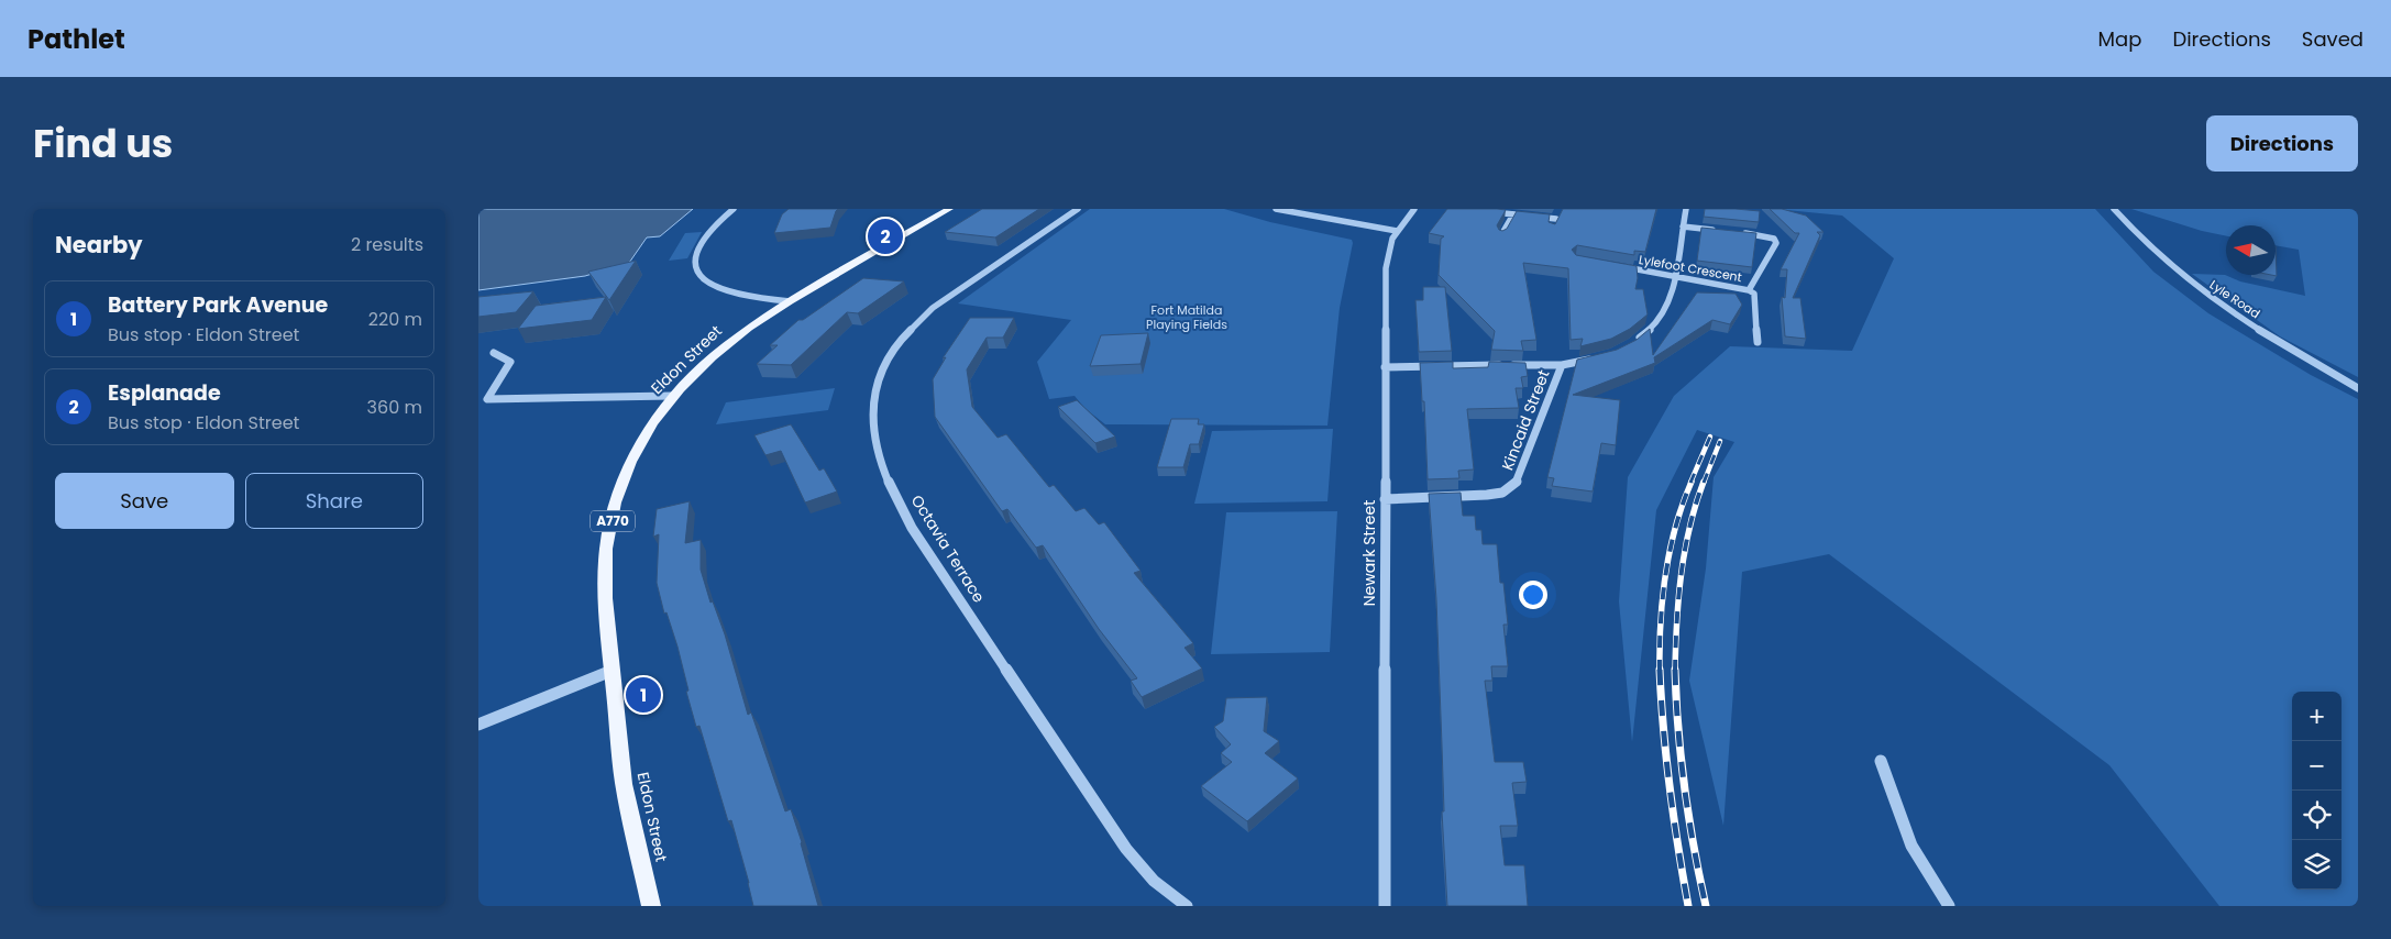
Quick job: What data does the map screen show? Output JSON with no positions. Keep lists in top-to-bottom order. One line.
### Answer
{"streets":{"main road":["Eldon Street","A770"],"street":["Lylefoot Crescent","Lyle Road","Kincaid Street","Octavia Terrace","Newark Street"]},"crossings":[["Kincaid Street","Newark Street"]],"parks":["Fort Matilda Playing Fields"],"north":"left","page":{"header":"Pathlet","nav":["Map","Directions","Saved"],"title":"Find us","buttons":["Directions",["Save","Share"]],"heading":["Nearby","2 results"],"pins":["2","1"],"list":[{"mark":"1","name":"Battery Park Avenue","note":"Bus stop · Eldon Street","value":"220 m"},{"mark":"2","name":"Esplanade","note":"Bus stop · Eldon Street","value":"360 m"}],"map_buttons":["+","−"]}}
